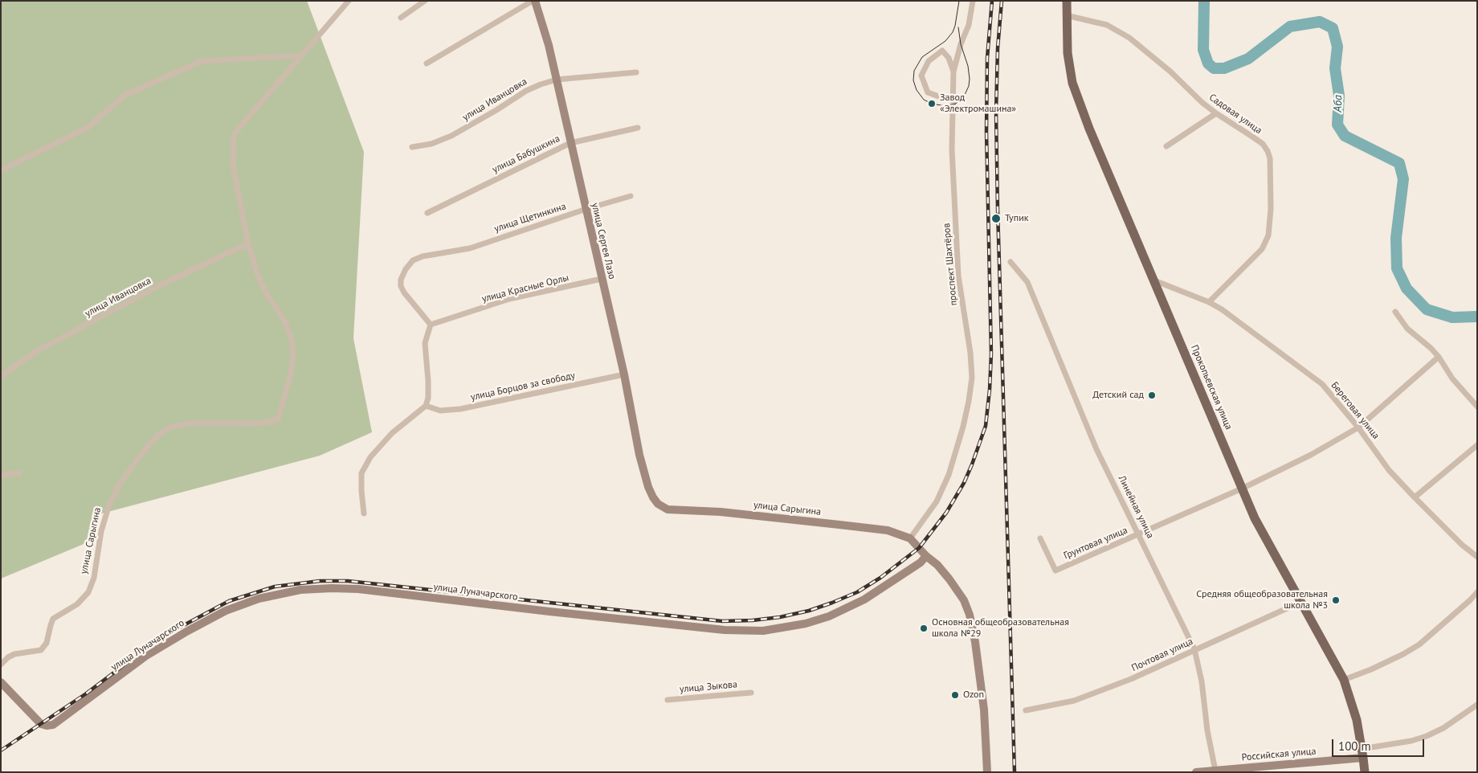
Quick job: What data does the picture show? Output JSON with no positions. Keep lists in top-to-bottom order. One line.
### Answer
{"streets":{"main road":["улица Сергея Лазо","Прокопьевская улица","улица Сарыгина","улица Луначарского","Российская улица"],"street":["улица Иванцовка","Садовая улица","улица Бабушкина","улица Щетинкина","проспект Шахтёров","улица Красные Орлы","улица Борцов за свободу","Береговая улица","Линейная улица","Грунтовая улица","Почтовая улица","улица Зыкова"]},"crossings":[["улица Иванцовка","улица Сергея Лазо"],["улица Иванцовка","улица Сарыгина"],["Садовая улица","Прокопьевская улица"],["Садовая улица","Береговая улица"],["улица Бабушкина","улица Сергея Лазо"],["улица Щетинкина","улица Сергея Лазо"],["улица Щетинкина","улица Красные Орлы"],["улица Сергея Лазо","улица Красные Орлы"],["улица Сергея Лазо","улица Борцов за свободу"],["улица Сергея Лазо","улица Сарыгина"],["проспект Шахтёров","улица Сарыгина"],["Прокопьевская улица","Береговая улица"],["Прокопьевская улица","Грунтовая улица"],["Прокопьевская улица","Почтовая улица"],["Прокопьевская улица","Российская улица"],["Береговая улица","Грунтовая улица"],["Линейная улица","Грунтовая улица"],["Линейная улица","Почтовая улица"],["Линейная улица","Российская улица"],["улица Сарыгина","улица Луначарского"]],"water":["Аба"],"places":["Завод «Электромашина»","Тупик","Детский сад","Средняя общеобразовательная школа №3","Основная общеобразовательная школа №29","Ozon"],"scale_bar":"100 m"}
